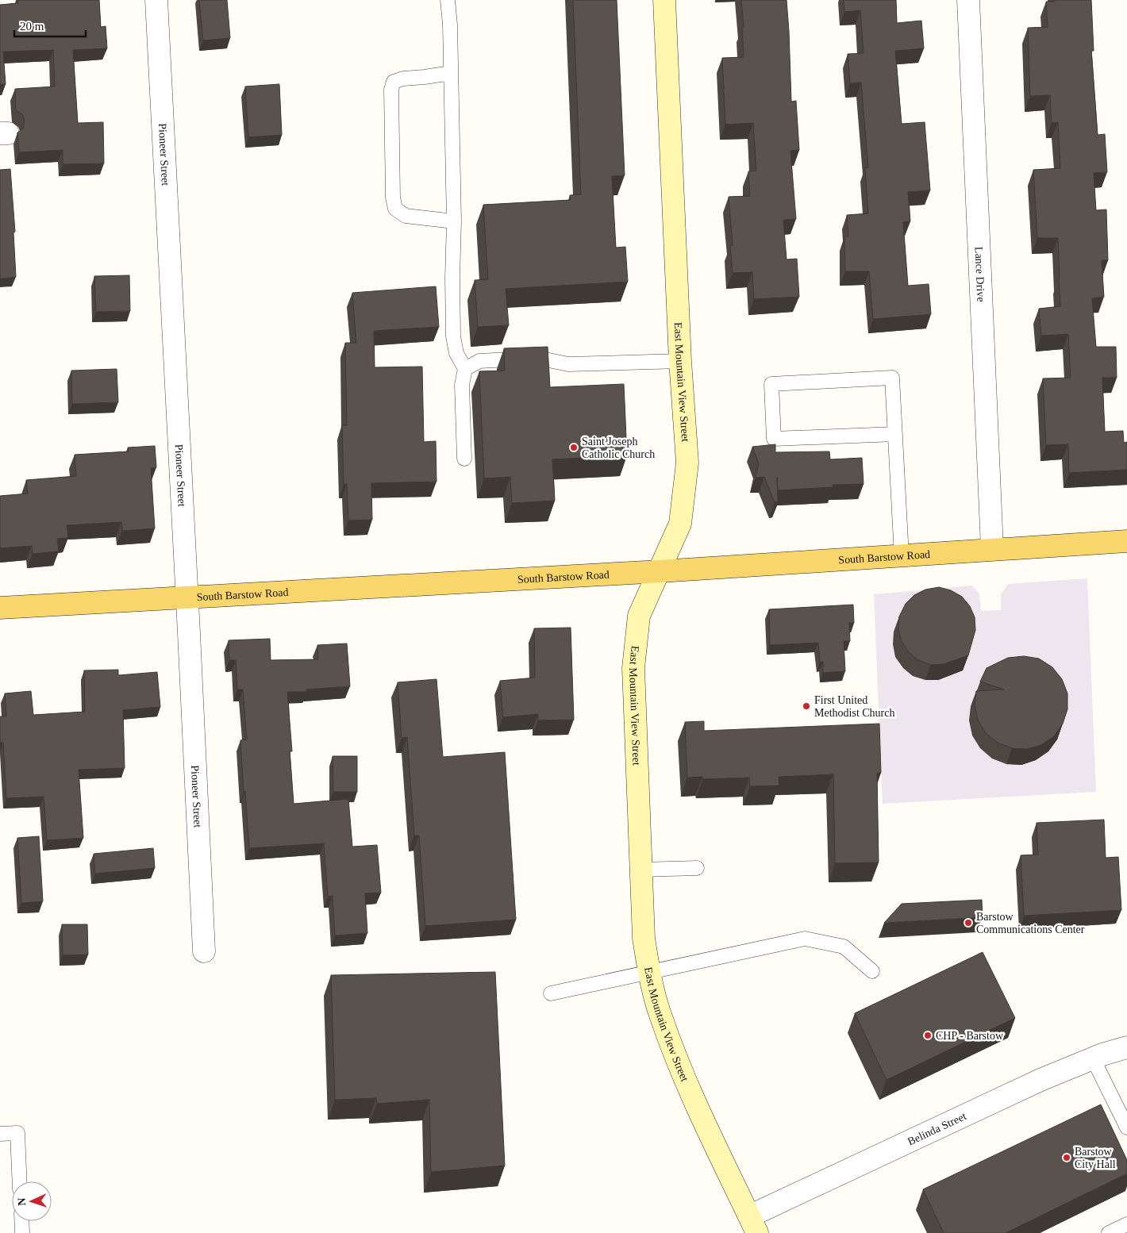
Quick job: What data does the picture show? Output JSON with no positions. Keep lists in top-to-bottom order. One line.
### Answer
{"streets":{"main road":["South Barstow Road"],"street":["Pioneer Street","Lance Drive","East Mountain View Street","Belinda Street"]},"crossings":[["Pioneer Street","South Barstow Road"],["Lance Drive","South Barstow Road"],["East Mountain View Street","South Barstow Road"],["East Mountain View Street","Belinda Street"]],"places":["Saint Joseph Catholic Church","First United Methodist Church","Barstow Communications Center","CHP - Barstow","Barstow City Hall"],"scale_bar":"20 m","north":"left"}
